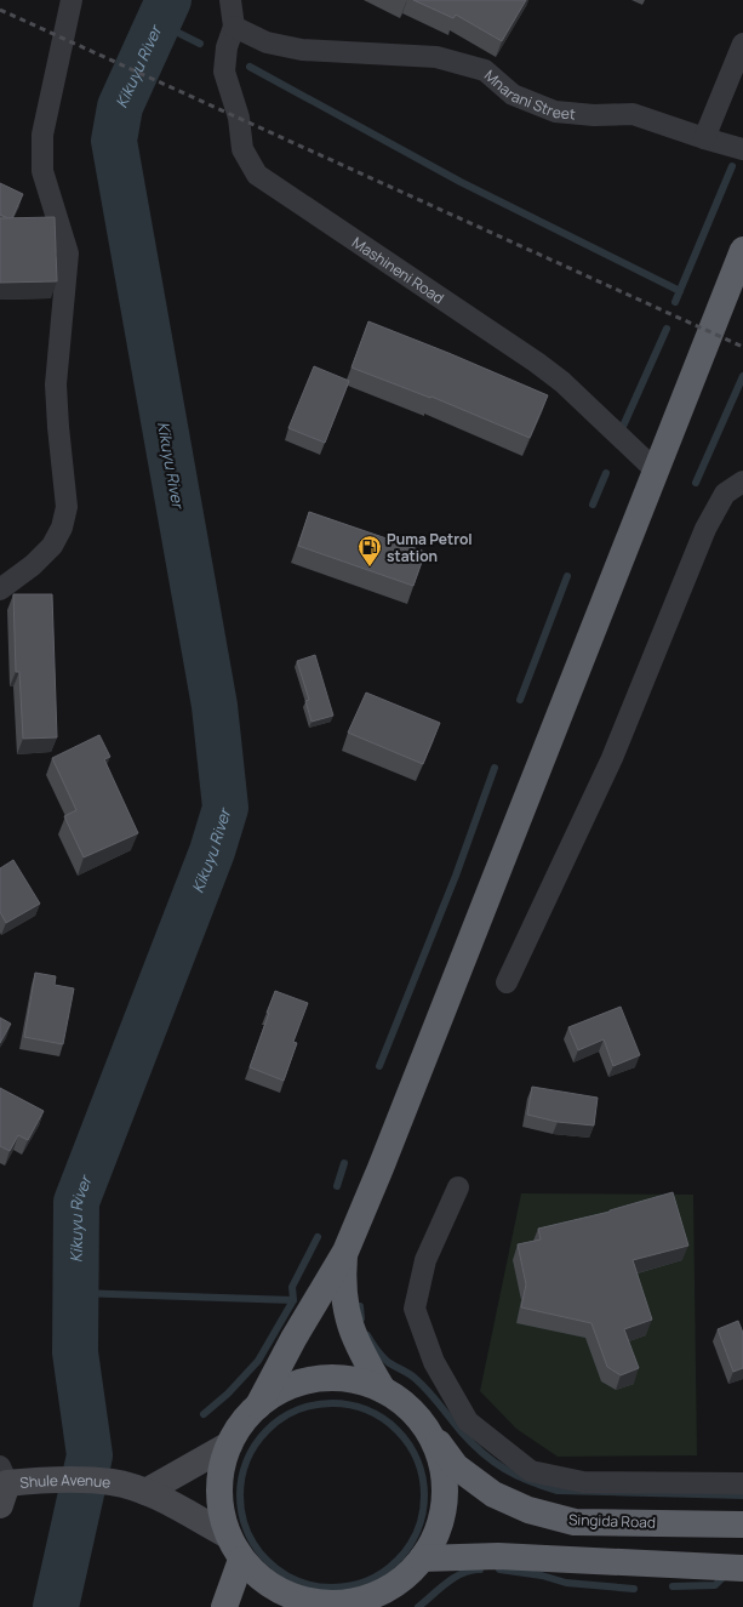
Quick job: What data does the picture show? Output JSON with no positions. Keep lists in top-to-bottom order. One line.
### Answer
{"streets":{"highway":["Singida Road"],"main road":["Shule Avenue"],"street":["Mnarani Street","Mashineni Road"]},"crossings":[["Mnarani Street","Mashineni Road"]],"water":["Kikuyu River"],"places":{"fuel station":["Puma Petrol station"]}}
